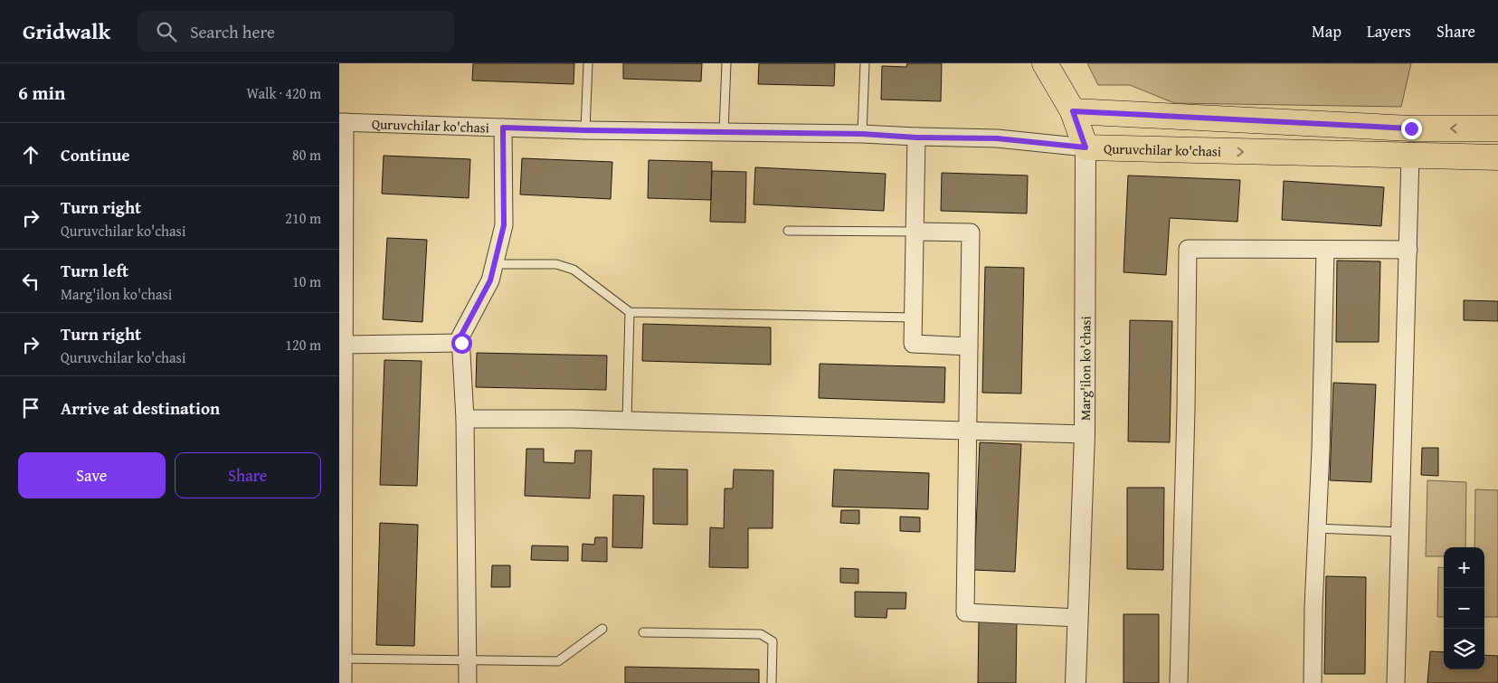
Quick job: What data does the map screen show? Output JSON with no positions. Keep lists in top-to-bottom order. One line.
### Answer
{"streets":{"main road":["Quruvchilar ko'chasi","Marg'ilon ko'chasi"]},"crossings":[["Quruvchilar ko'chasi","Marg'ilon ko'chasi"]],"page":{"header":"Gridwalk","search":"Search here","nav":["Map","Layers","Share"],"heading":["6 min","Walk · 420 m"],"list":[["Continue","80 m"],["Turn right","Quruvchilar ko'chasi","210 m"],["Turn left","Marg'ilon ko'chasi","10 m"],["Turn right","Quruvchilar ko'chasi","120 m"],"Arrive at destination"],"buttons":["Save","Share"],"map_buttons":["+","−"]}}
